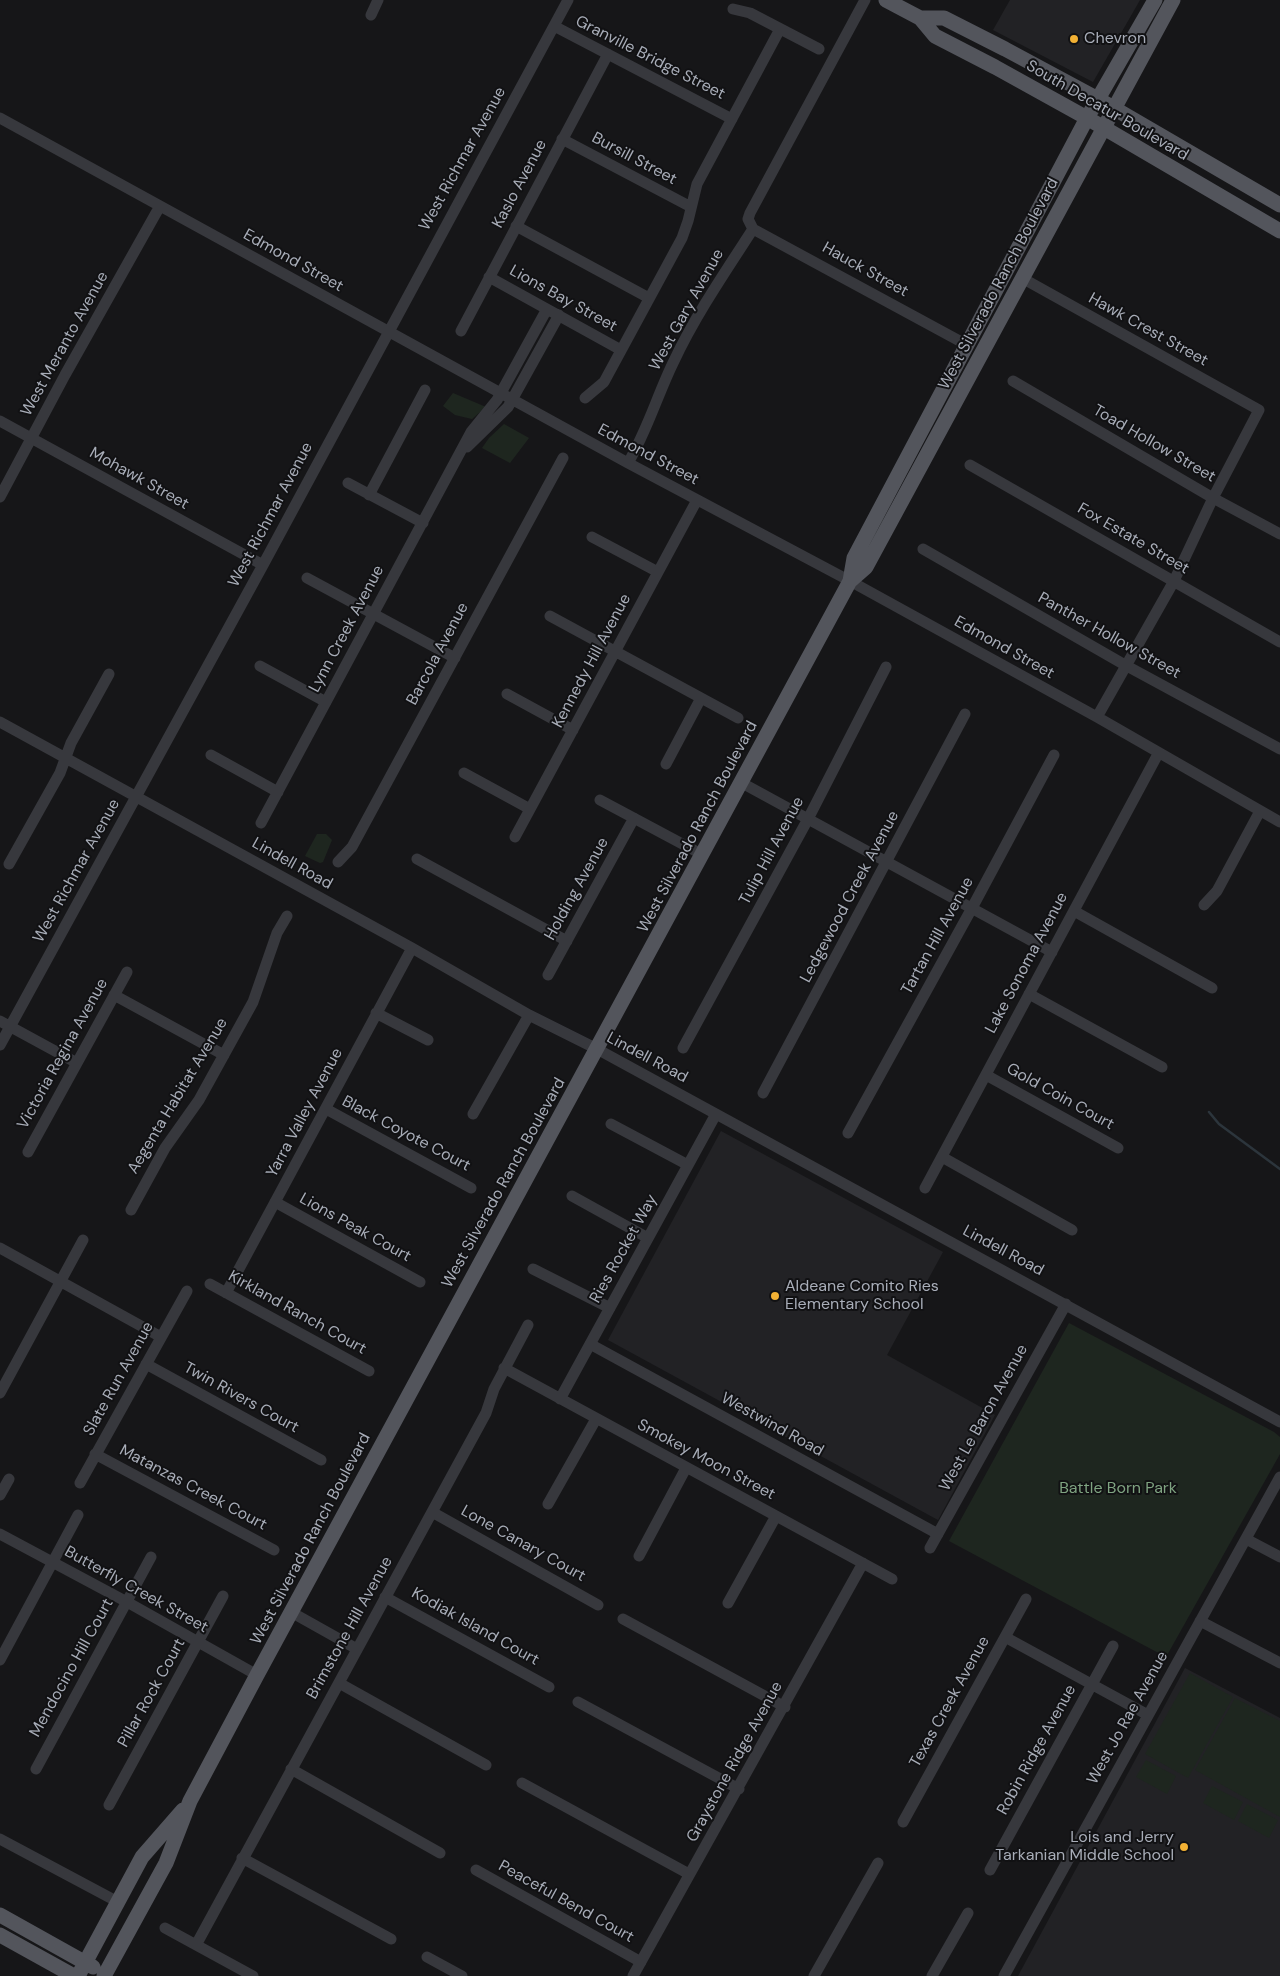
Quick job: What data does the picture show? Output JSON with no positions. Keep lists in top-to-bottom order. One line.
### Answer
{"streets":{"main road":["South Decatur Boulevard","West Silverado Ranch Boulevard"],"street":["Granville Bridge Street","West Richmar Avenue","Bursill Street","Kaslo Avenue","Edmond Street","Hauck Street","Lions Bay Street","West Gary Avenue","Hawk Crest Street","West Meranto Avenue","Toad Hollow Street","Mohawk Street","Fox Estate Street","Lynn Creek Avenue","Panther Hollow Street","Barcola Avenue","Kennedy Hill Avenue","Tulip Hill Avenue","Lindell Road","Holding Avenue","Ledgewood Creek Avenue","Tartan Hill Avenue","Lake Sonoma Avenue","Victoria Regina Avenue","Aegenta Habitat Avenue","Gold Coin Court","Yarra Valley Avenue","Black Coyote Court","Lions Peak Court","Ries Rocket Way","Kirkland Ranch Court","Slate Run Avenue","Twin Rivers Court","West Le Baron Avenue","Westwind Road","Smokey Moon Street","Matanzas Creek Court","Lone Canary Court","Butterfly Creek Street","Kodiak Island Court","Brimstone Hill Avenue","Mendocino Hill Court","Pillar Rock Court","Texas Creek Avenue","West Jo Rae Avenue","Robin Ridge Avenue","Graystone Ridge Avenue","Peaceful Bend Court"]},"crossings":[["Granville Bridge Street","West Richmar Avenue"],["Granville Bridge Street","Kaslo Avenue"],["South Decatur Boulevard","West Silverado Ranch Boulevard"],["West Richmar Avenue","Edmond Street"],["West Richmar Avenue","Mohawk Street"],["West Richmar Avenue","Lindell Road"],["Bursill Street","Kaslo Avenue"],["Kaslo Avenue","Lions Bay Street"],["Edmond Street","West Silverado Ranch Boulevard"],["Edmond Street","West Gary Avenue"],["Edmond Street","West Meranto Avenue"],["Edmond Street","Lynn Creek Avenue"],["Edmond Street","Kennedy Hill Avenue"],["Edmond Street","Lake Sonoma Avenue"],["Hauck Street","West Silverado Ranch Boulevard"],["Hauck Street","West Gary Avenue"],["West Silverado Ranch Boulevard","Hawk Crest Street"],["West Silverado Ranch Boulevard","Lindell Road"],["West Silverado Ranch Boulevard","Butterfly Creek Street"],["Lions Bay Street","Lynn Creek Avenue"],["Hawk Crest Street","Toad Hollow Street"],["West Meranto Avenue","Mohawk Street"],["Lindell Road","Yarra Valley Avenue"],["Lindell Road","Ries Rocket Way"],["Lindell Road","West Le Baron Avenue"],["Lake Sonoma Avenue","Gold Coin Court"],["Yarra Valley Avenue","Black Coyote Court"],["Yarra Valley Avenue","Lions Peak Court"],["Yarra Valley Avenue","Kirkland Ranch Court"],["Ries Rocket Way","Westwind Road"],["Ries Rocket Way","Smokey Moon Street"],["Slate Run Avenue","Twin Rivers Court"],["Slate Run Avenue","Matanzas Creek Court"],["West Le Baron Avenue","Westwind Road"],["Smokey Moon Street","Brimstone Hill Avenue"],["Smokey Moon Street","Graystone Ridge Avenue"],["Lone Canary Court","Brimstone Hill Avenue"],["Butterfly Creek Street","Mendocino Hill Court"],["Butterfly Creek Street","Pillar Rock Court"],["Kodiak Island Court","Brimstone Hill Avenue"],["Graystone Ridge Avenue","Peaceful Bend Court"]],"parks":["Battle Born Park"],"places":["Chevron","Aldeane Comito Ries Elementary School","Lois and Jerry Tarkanian Middle School"]}
